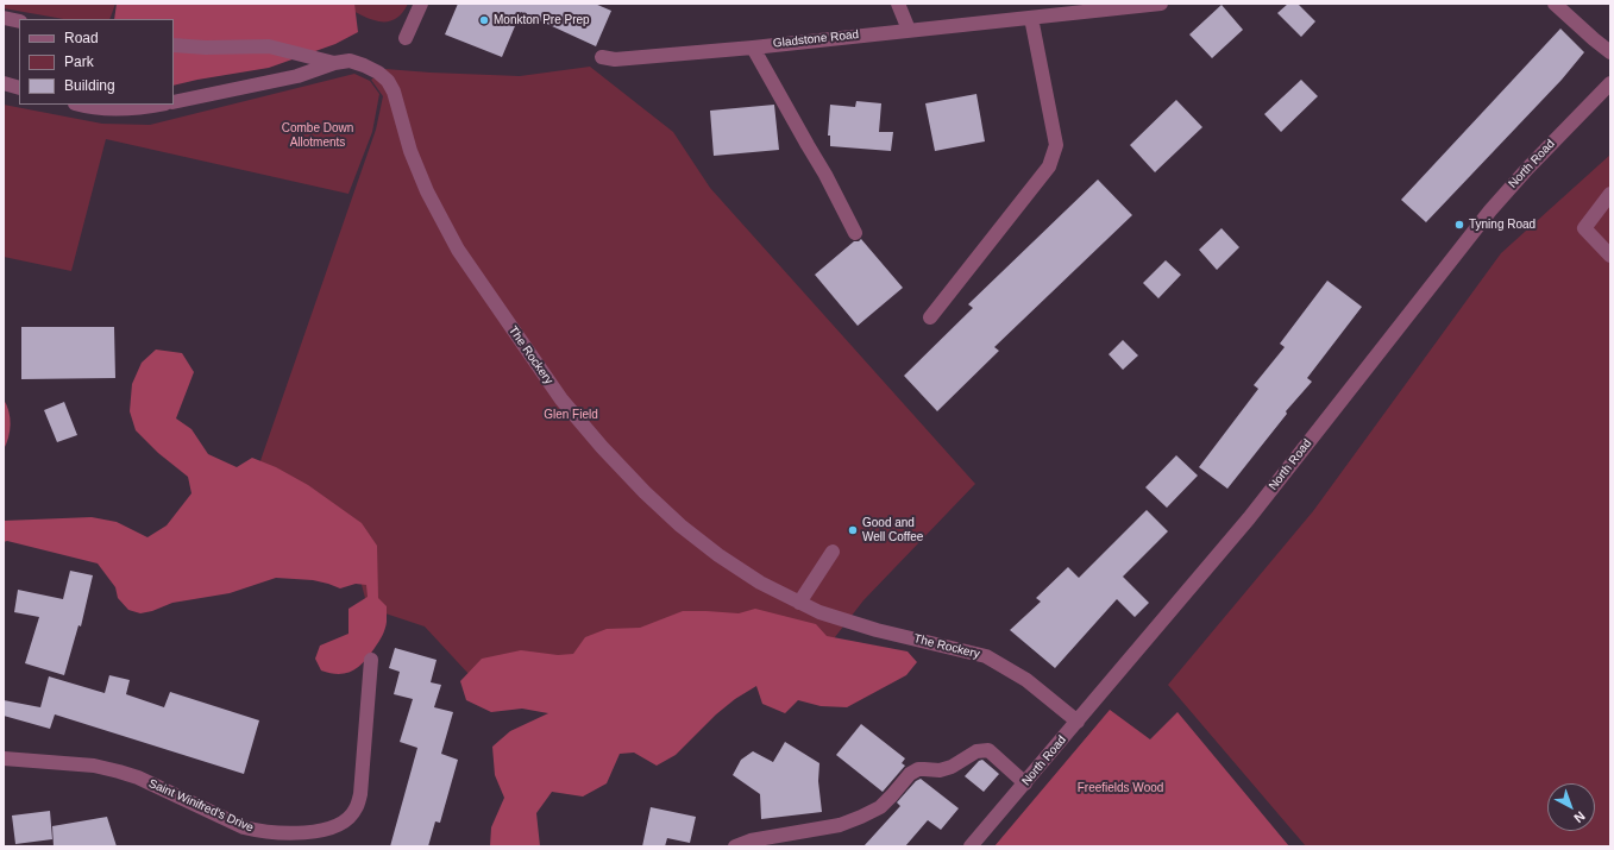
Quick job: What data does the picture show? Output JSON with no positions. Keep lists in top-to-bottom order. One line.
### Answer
{"streets":{"street":["Gladstone Road","North Road","The Rockery","Saint Winifred's Drive"]},"crossings":[["North Road","The Rockery"]],"parks":["Combe Down Allotments","Glen Field","Freefields Wood"],"places":["Monkton Pre Prep","Tyning Road","Good and Well Coffee"],"legend":["Road","Park","Building"],"north":"bottom right"}
